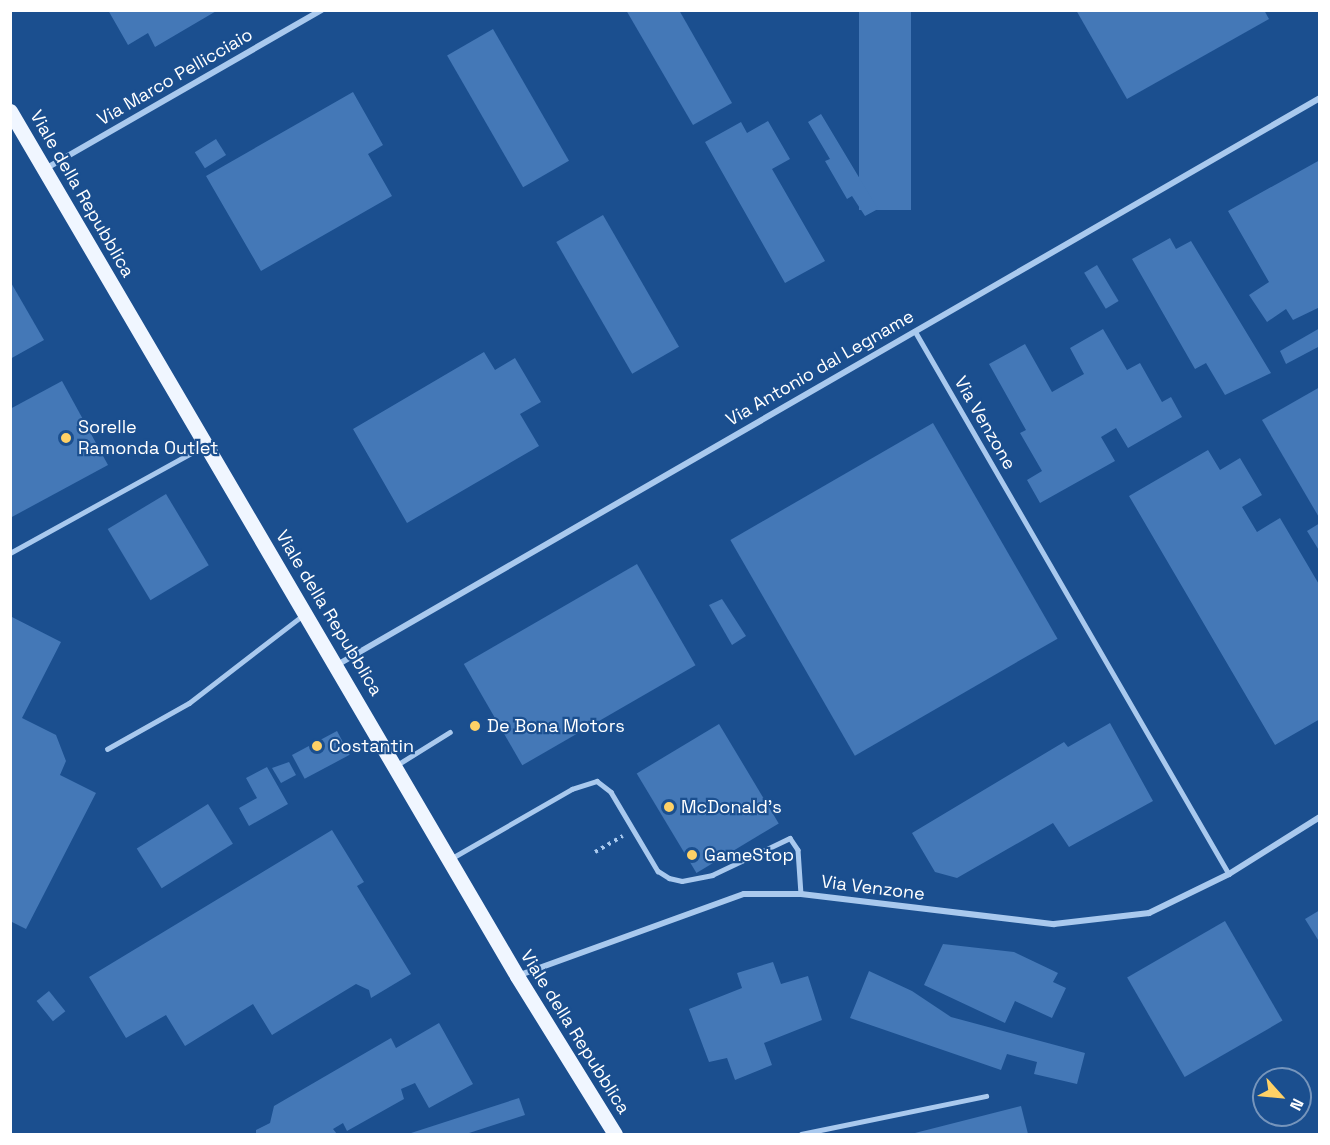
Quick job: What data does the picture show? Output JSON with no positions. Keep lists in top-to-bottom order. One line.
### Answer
{"streets":{"main road":["Viale della Repubblica"],"street":["Via Marco Pellicciaio","Via Antonio dal Legname","Via Venzone"]},"crossings":[["Via Marco Pellicciaio","Viale della Repubblica"],["Viale della Repubblica","Via Antonio dal Legname"],["Viale della Repubblica","Via Venzone"],["Via Antonio dal Legname","Via Venzone"]],"places":["Sorelle Ramonda Outlet","De Bona Motors","Costantin","McDonald's","GameStop"],"north":"bottom right"}
